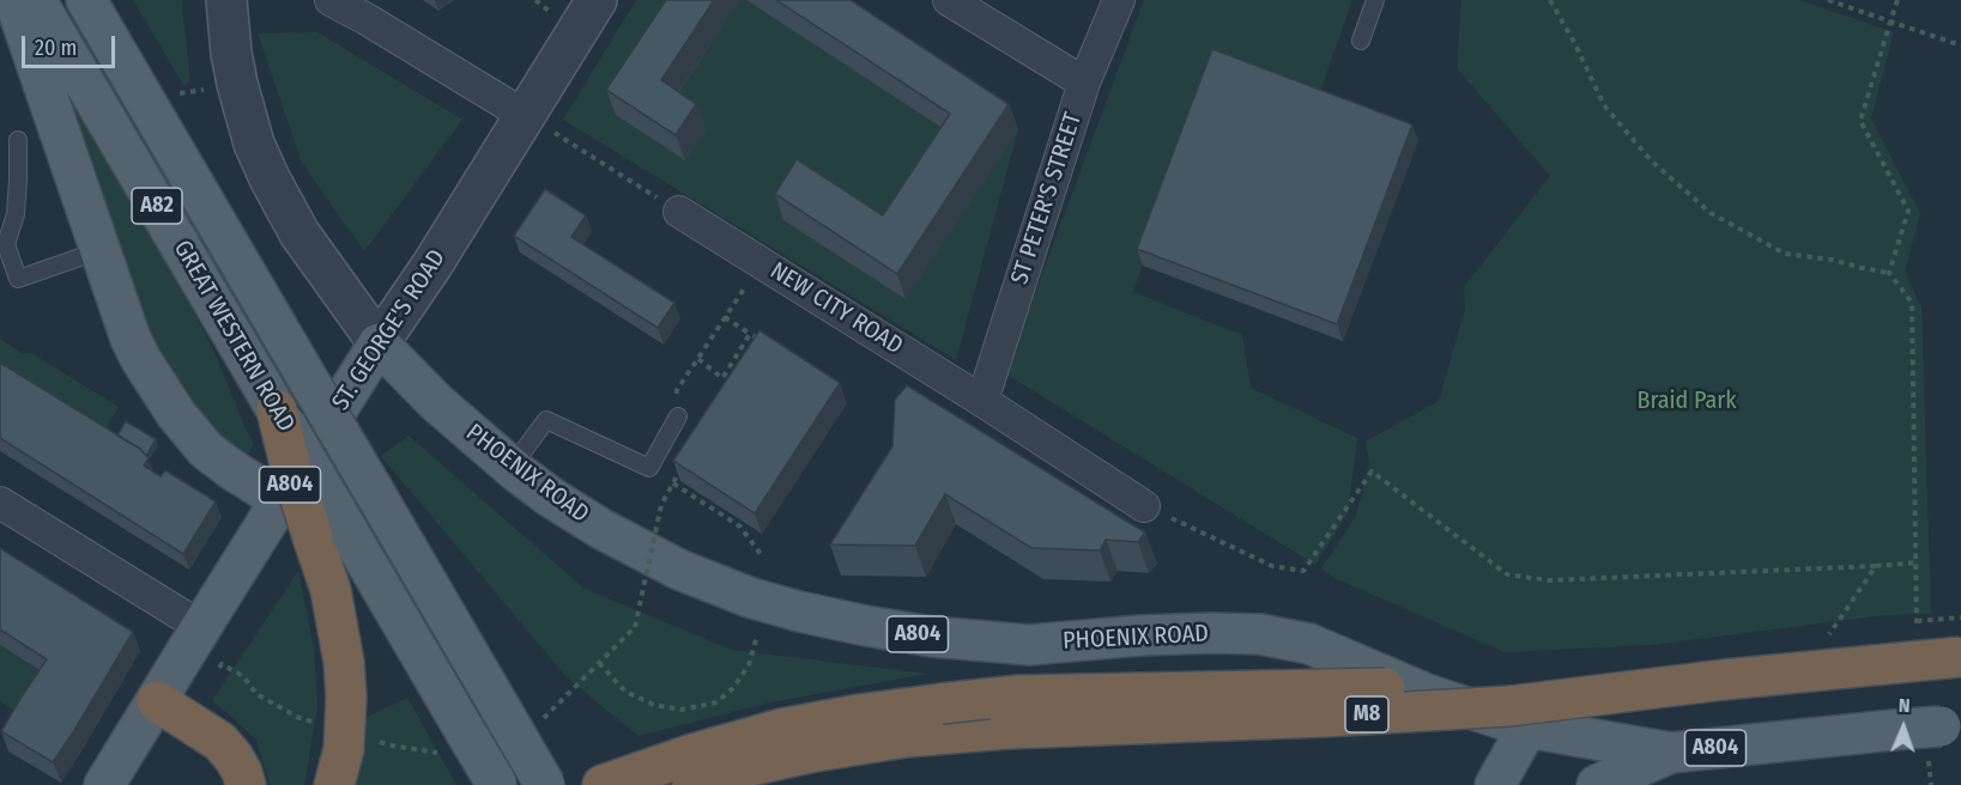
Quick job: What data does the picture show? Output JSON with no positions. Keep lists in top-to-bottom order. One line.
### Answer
{"streets":{"highway":["M8"],"main road":["A82","ST. GEORGE'S ROAD","GREAT WESTERN ROAD","PHOENIX ROAD","A804"],"street":["ST PETER'S STREET","NEW CITY ROAD"]},"crossings":[["ST PETER'S STREET","NEW CITY ROAD"],["ST. GEORGE'S ROAD","PHOENIX ROAD"],["ST. GEORGE'S ROAD","A804"],["PHOENIX ROAD","A804"]],"parks":["Braid Park"],"scale_bar":"20 m","north":"top"}
